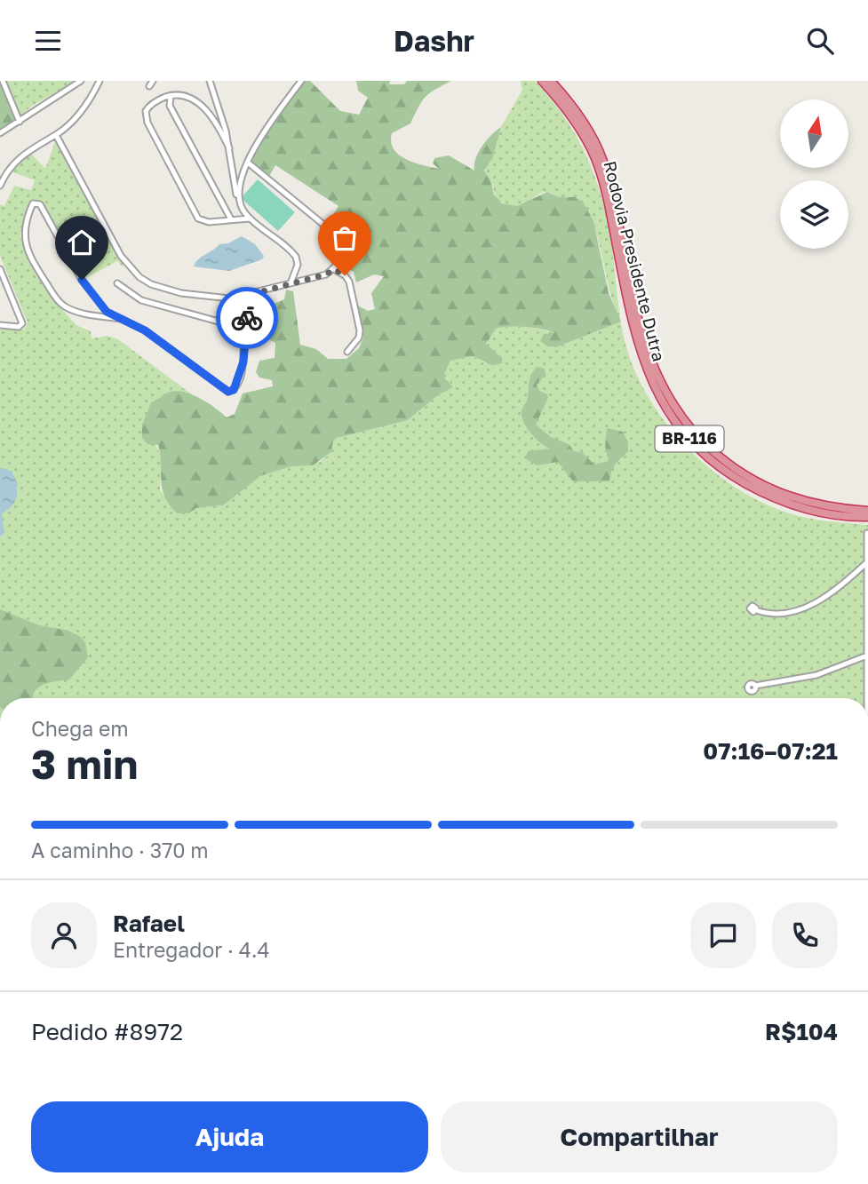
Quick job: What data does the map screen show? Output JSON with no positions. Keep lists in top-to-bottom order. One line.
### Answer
{"streets":{"highway":["Rodovia Presidente Dutra","BR-116"]},"north":"top","page":{"header":"Dashr","heading":["3 min","Chega em","07:16–07:21"],"panel":["Rafael","Entregador · 4.4","Pedido #8972","R$104"],"bar":"A caminho · 370 m","buttons":["Ajuda","Compartilhar"]}}
